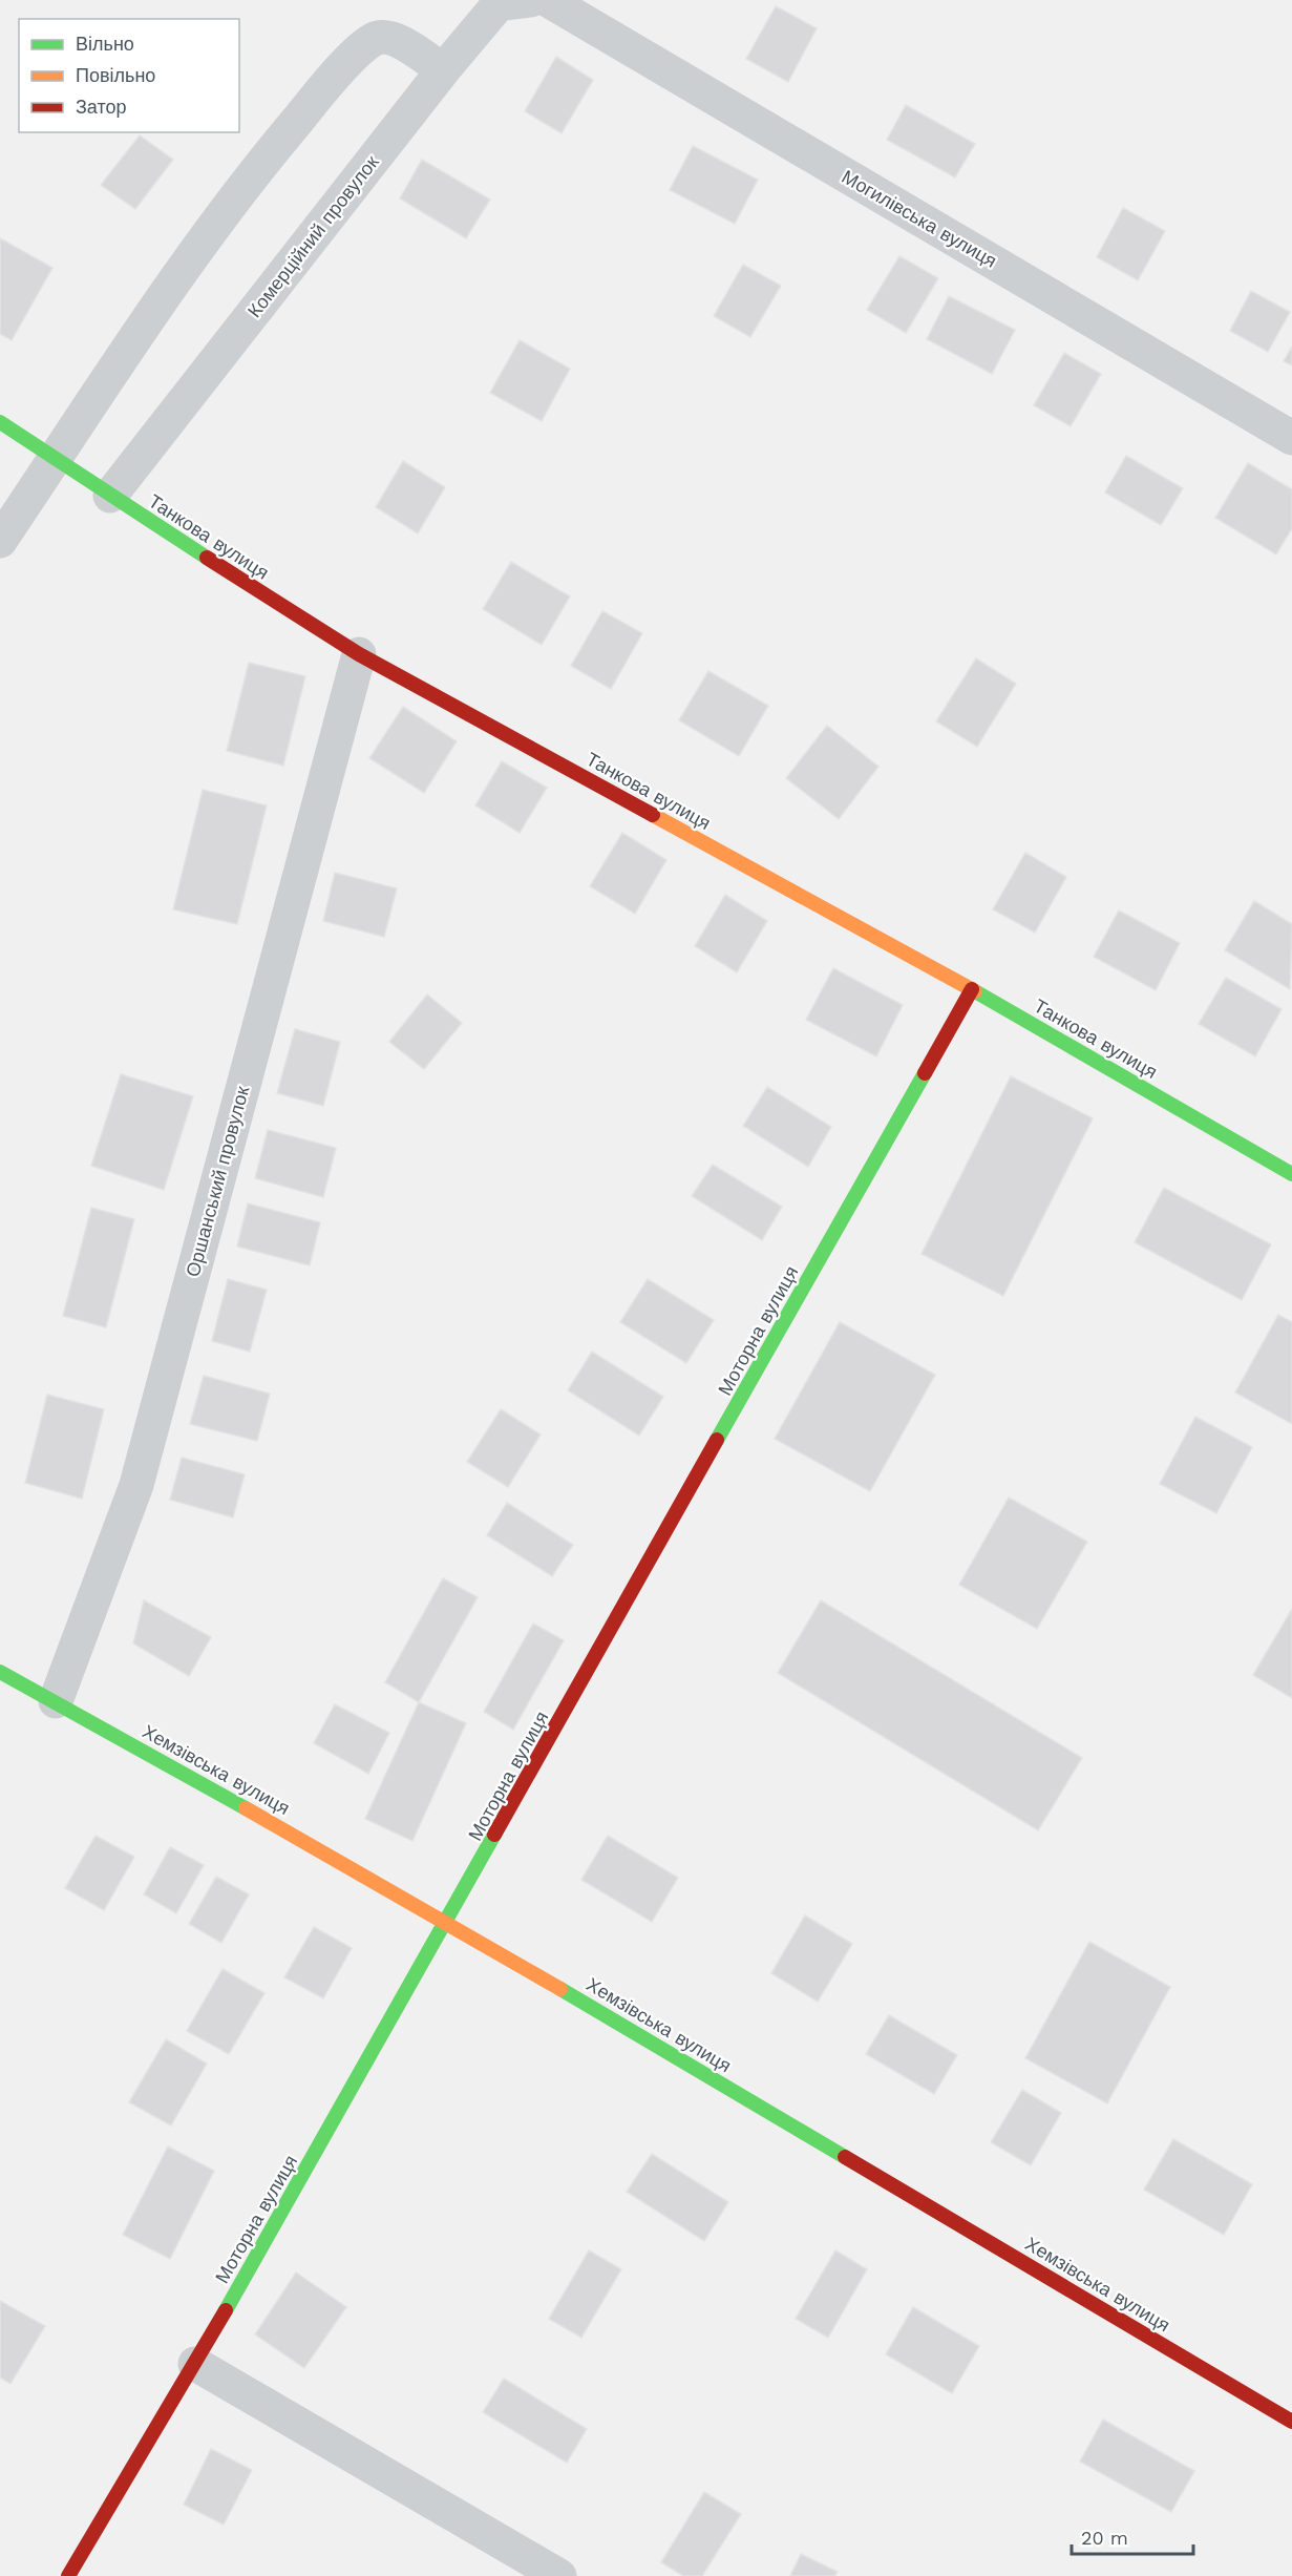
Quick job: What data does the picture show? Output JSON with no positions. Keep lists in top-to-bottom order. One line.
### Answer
{"streets":{"street":["Могилівська вулиця","Комерційний провулок","Танкова вулиця","Оршанський провулок","Моторна вулиця","Хемзівська вулиця"]},"crossings":[["Комерційний провулок","Танкова вулиця"],["Танкова вулиця","Оршанський провулок"],["Танкова вулиця","Моторна вулиця"],["Оршанський провулок","Хемзівська вулиця"],["Моторна вулиця","Хемзівська вулиця"]],"legend":["Вільно","Повільно","Затор"],"scale_bar":"20 m"}
